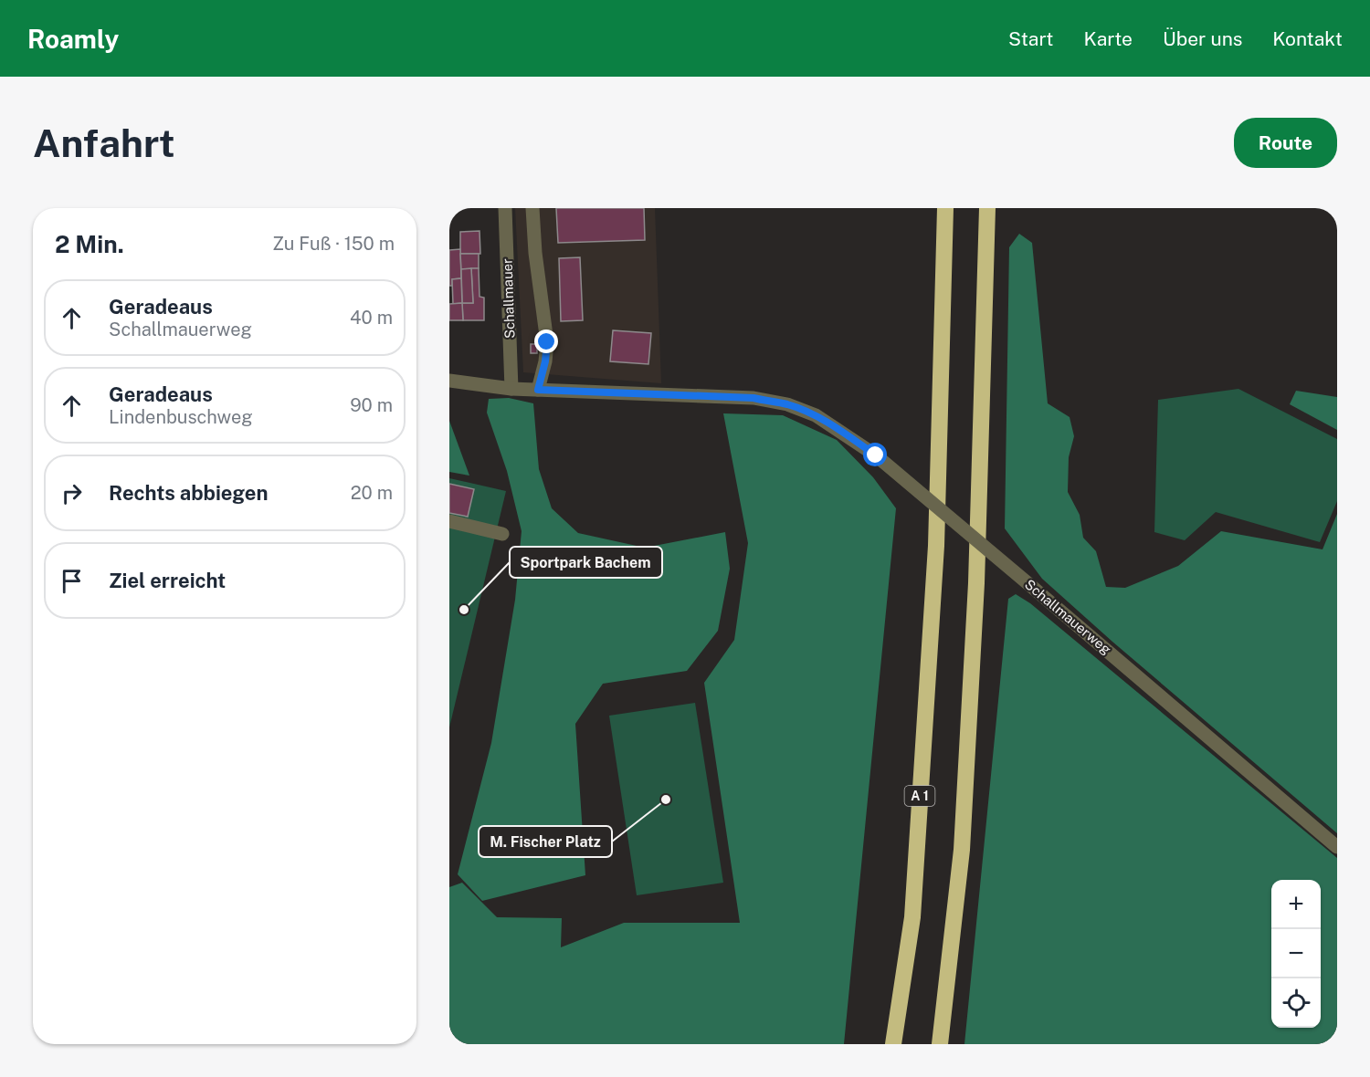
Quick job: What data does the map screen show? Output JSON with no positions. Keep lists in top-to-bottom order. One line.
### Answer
{"streets":{"highway":["A 1"],"street":["Schallmauer","Schallmauerweg"]},"crossings":[["Schallmauer","Schallmauerweg"]],"places":["Sportpark Bachem","M. Fischer Platz"],"page":{"header":"Roamly","nav":["Start","Karte","Über uns","Kontakt"],"buttons":"Route","title":"Anfahrt","heading":["2 Min.","Zu Fuß · 150 m"],"list":[["Geradeaus","Schallmauerweg","40 m"],["Geradeaus","Lindenbuschweg","90 m"],["Rechts abbiegen","20 m"],"Ziel erreicht"],"map_buttons":["+","−"]}}
